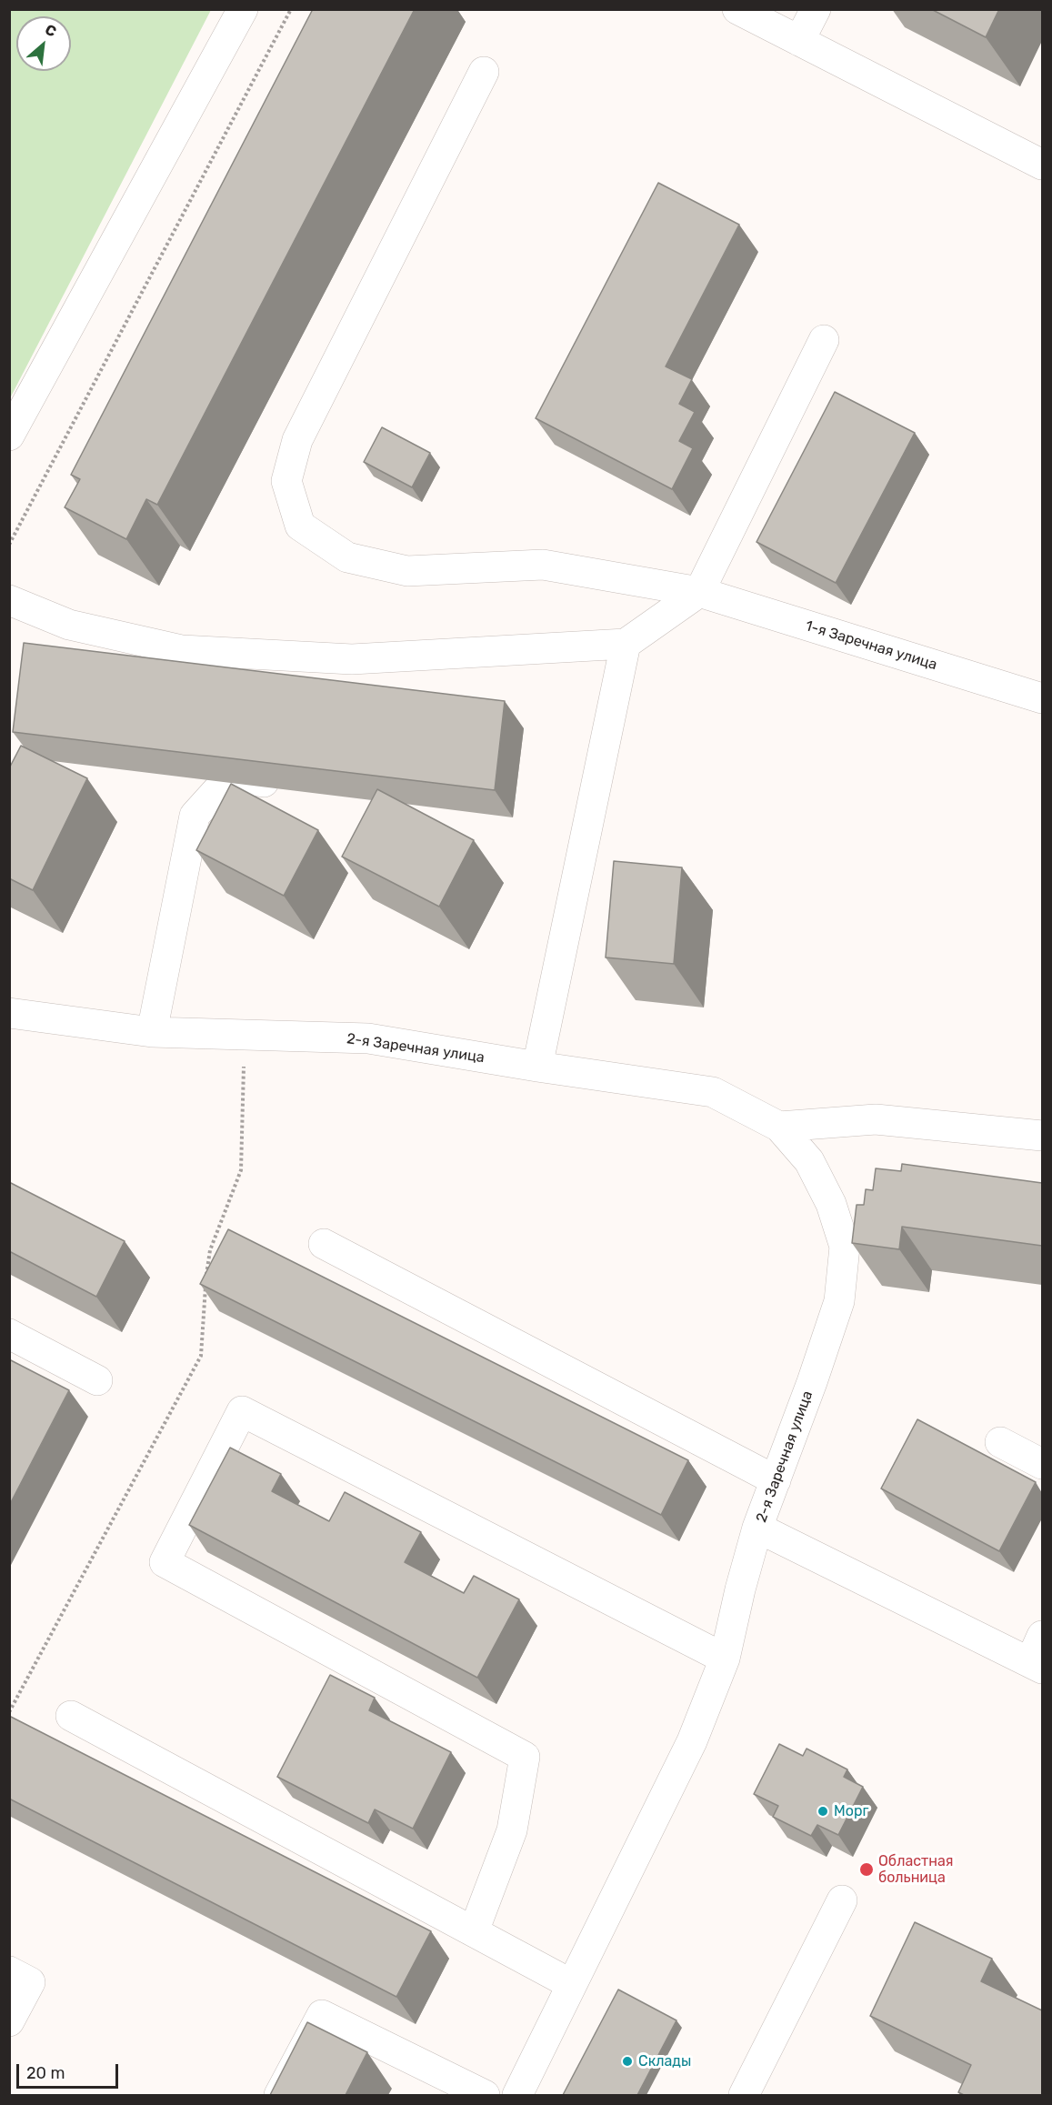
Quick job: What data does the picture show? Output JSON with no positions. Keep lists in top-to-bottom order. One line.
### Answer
{"streets":{"street":["1-я Заречная улица","2-я Заречная улица"]},"places":["Морг","Областная больница","Склады"],"scale_bar":"20 m","north":"top right"}
